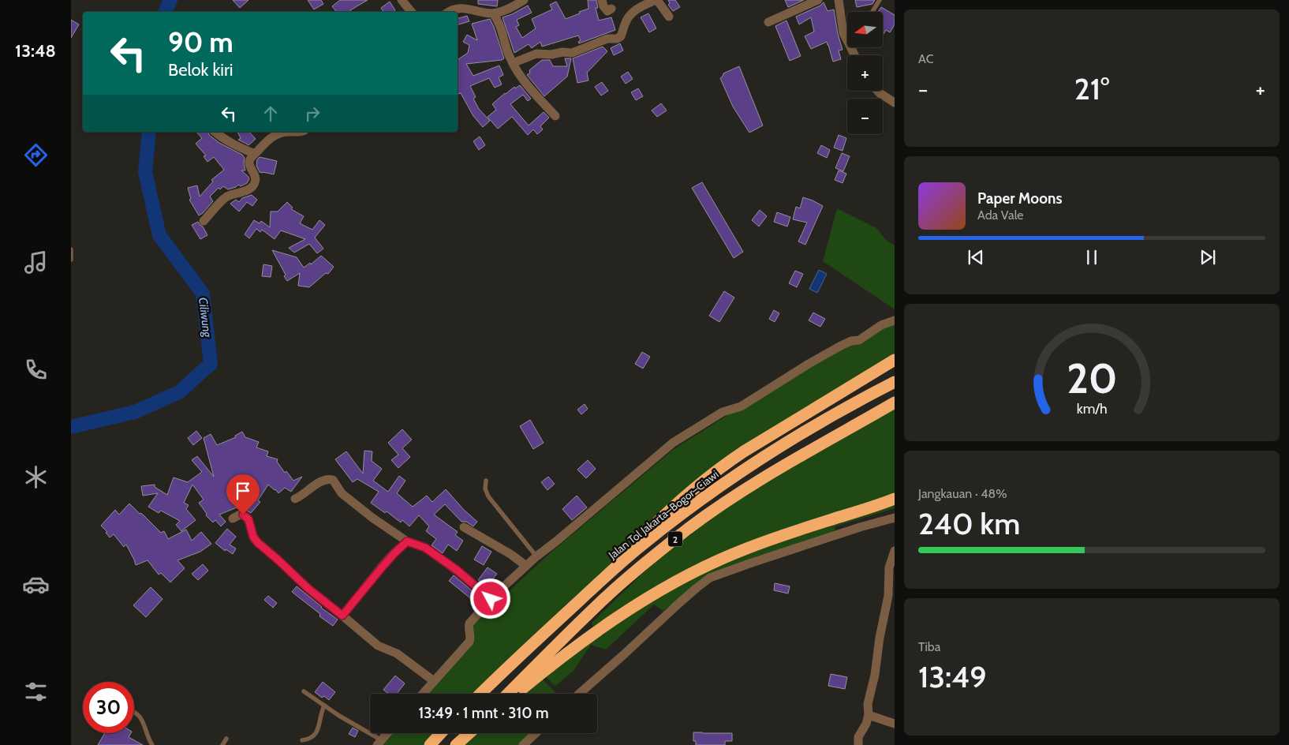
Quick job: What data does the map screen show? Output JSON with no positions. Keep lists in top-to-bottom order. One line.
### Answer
{"streets":{"highway":["Jalan Tol Jakarta–Bogor–Ciawi","2"]},"water":["Ciliwung"],"north":"left","page":{"tabs":"13:48","tile":["AC",["Jangkauan · 48%","240 km"],["Tiba","13:49"]],"map_buttons":["+","−"],"turn":["90 m","Belok kiri"],"heat":["−","21°","+"],"song":["Paper Moons","Ada Vale"],"limit":"30","trip":"13:49 · 1 mnt · 310 m","gauge":["20","km/h"]}}
